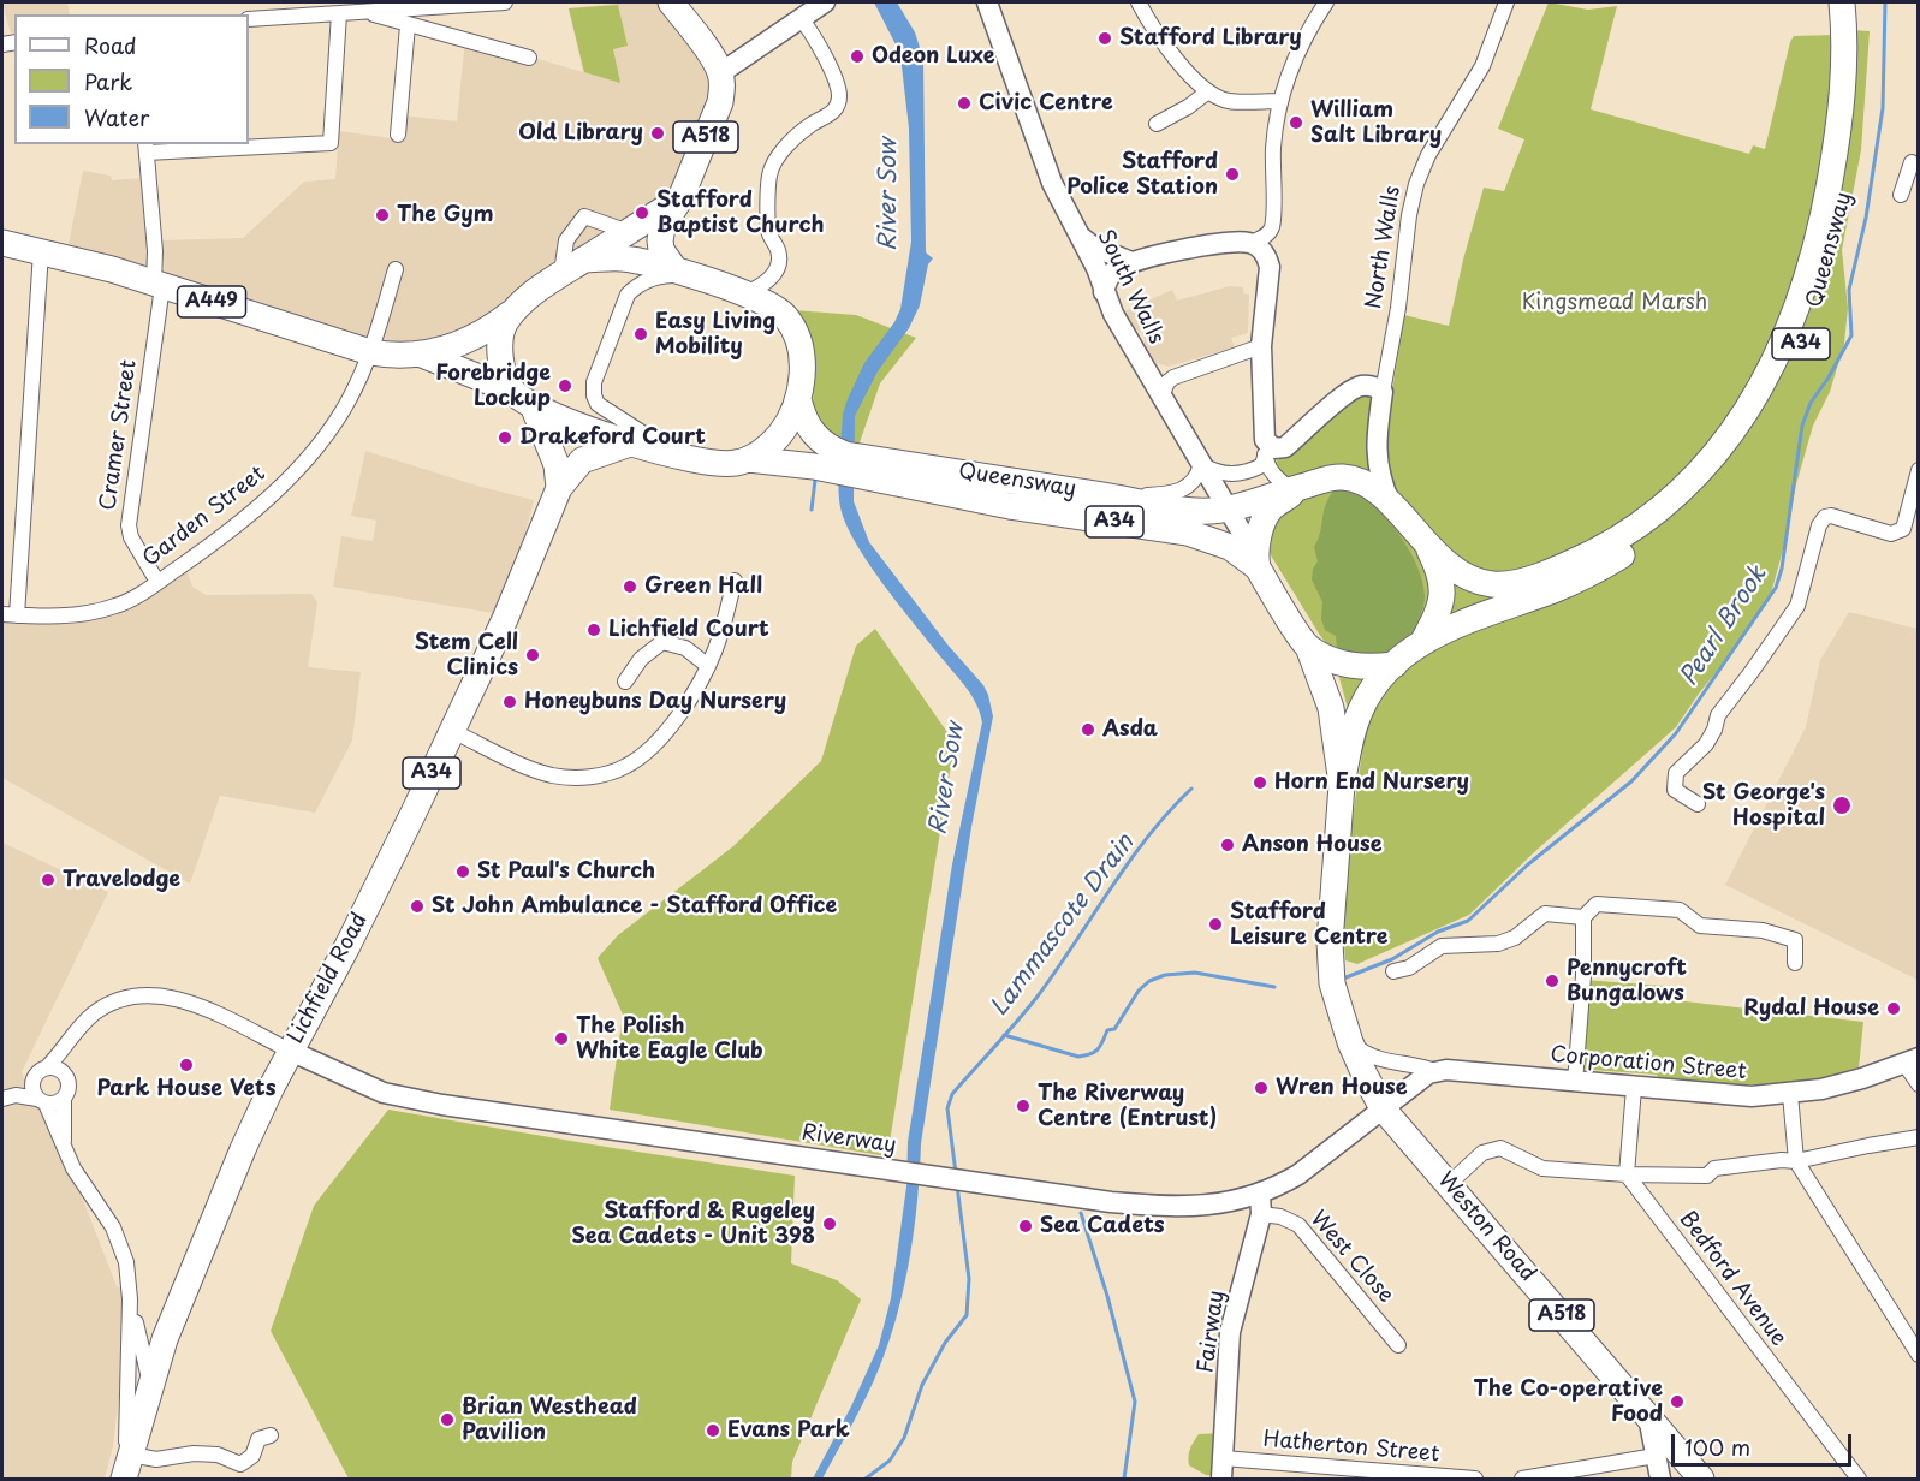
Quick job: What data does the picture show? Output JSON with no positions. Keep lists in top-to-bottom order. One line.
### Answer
{"streets":{"highway":["A518","Queensway","A449","A34","Lichfield Road","Weston Road"],"street":["North Walls","South Walls","Cramer Street","Garden Street","Corporation Street","Riverway","West Close","Bedford Avenue","Fairway","Hatherton Street"]},"crossings":[["A518","Queensway"],["North Walls","Queensway"],["North Walls","South Walls"],["Queensway","South Walls"],["Queensway","Weston Road"],["A449","Cramer Street"],["A449","Garden Street"],["Cramer Street","Garden Street"],["Lichfield Road","Riverway"],["Corporation Street","Riverway"],["Corporation Street","Weston Road"],["Riverway","Weston Road"],["Riverway","Fairway"],["West Close","Fairway"],["Fairway","Hatherton Street"]],"water":["River Sow","Pearl Brook","Lammascote Drain"],"parks":["Kingsmead Marsh"],"places":["Stafford Library","Odeon Luxe","Civic Centre","William Salt Library","Old Library","Stafford Police Station","Stafford Baptist Church","The Gym","Easy Living Mobility","Forebridge Lockup","Drakeford Court","Green Hall","Lichfield Court","Stem Cell Clinics","Honeybuns Day Nursery","Asda","Horn End Nursery","St George's Hospital","Anson House","St Paul's Church","Travelodge","St John Ambulance - Stafford Office","Stafford Leisure Centre","Pennycroft Bungalows","Rydal House","The Polish White Eagle Club","Park House Vets","Wren House","The Riverway Centre (Entrust)","Stafford & Rugeley Sea Cadets - Unit 398","Sea Cadets","The Co-operative Food","Brian Westhead Pavilion","Evans Park"],"legend":["Road","Park","Water"],"scale_bar":"100 m"}
